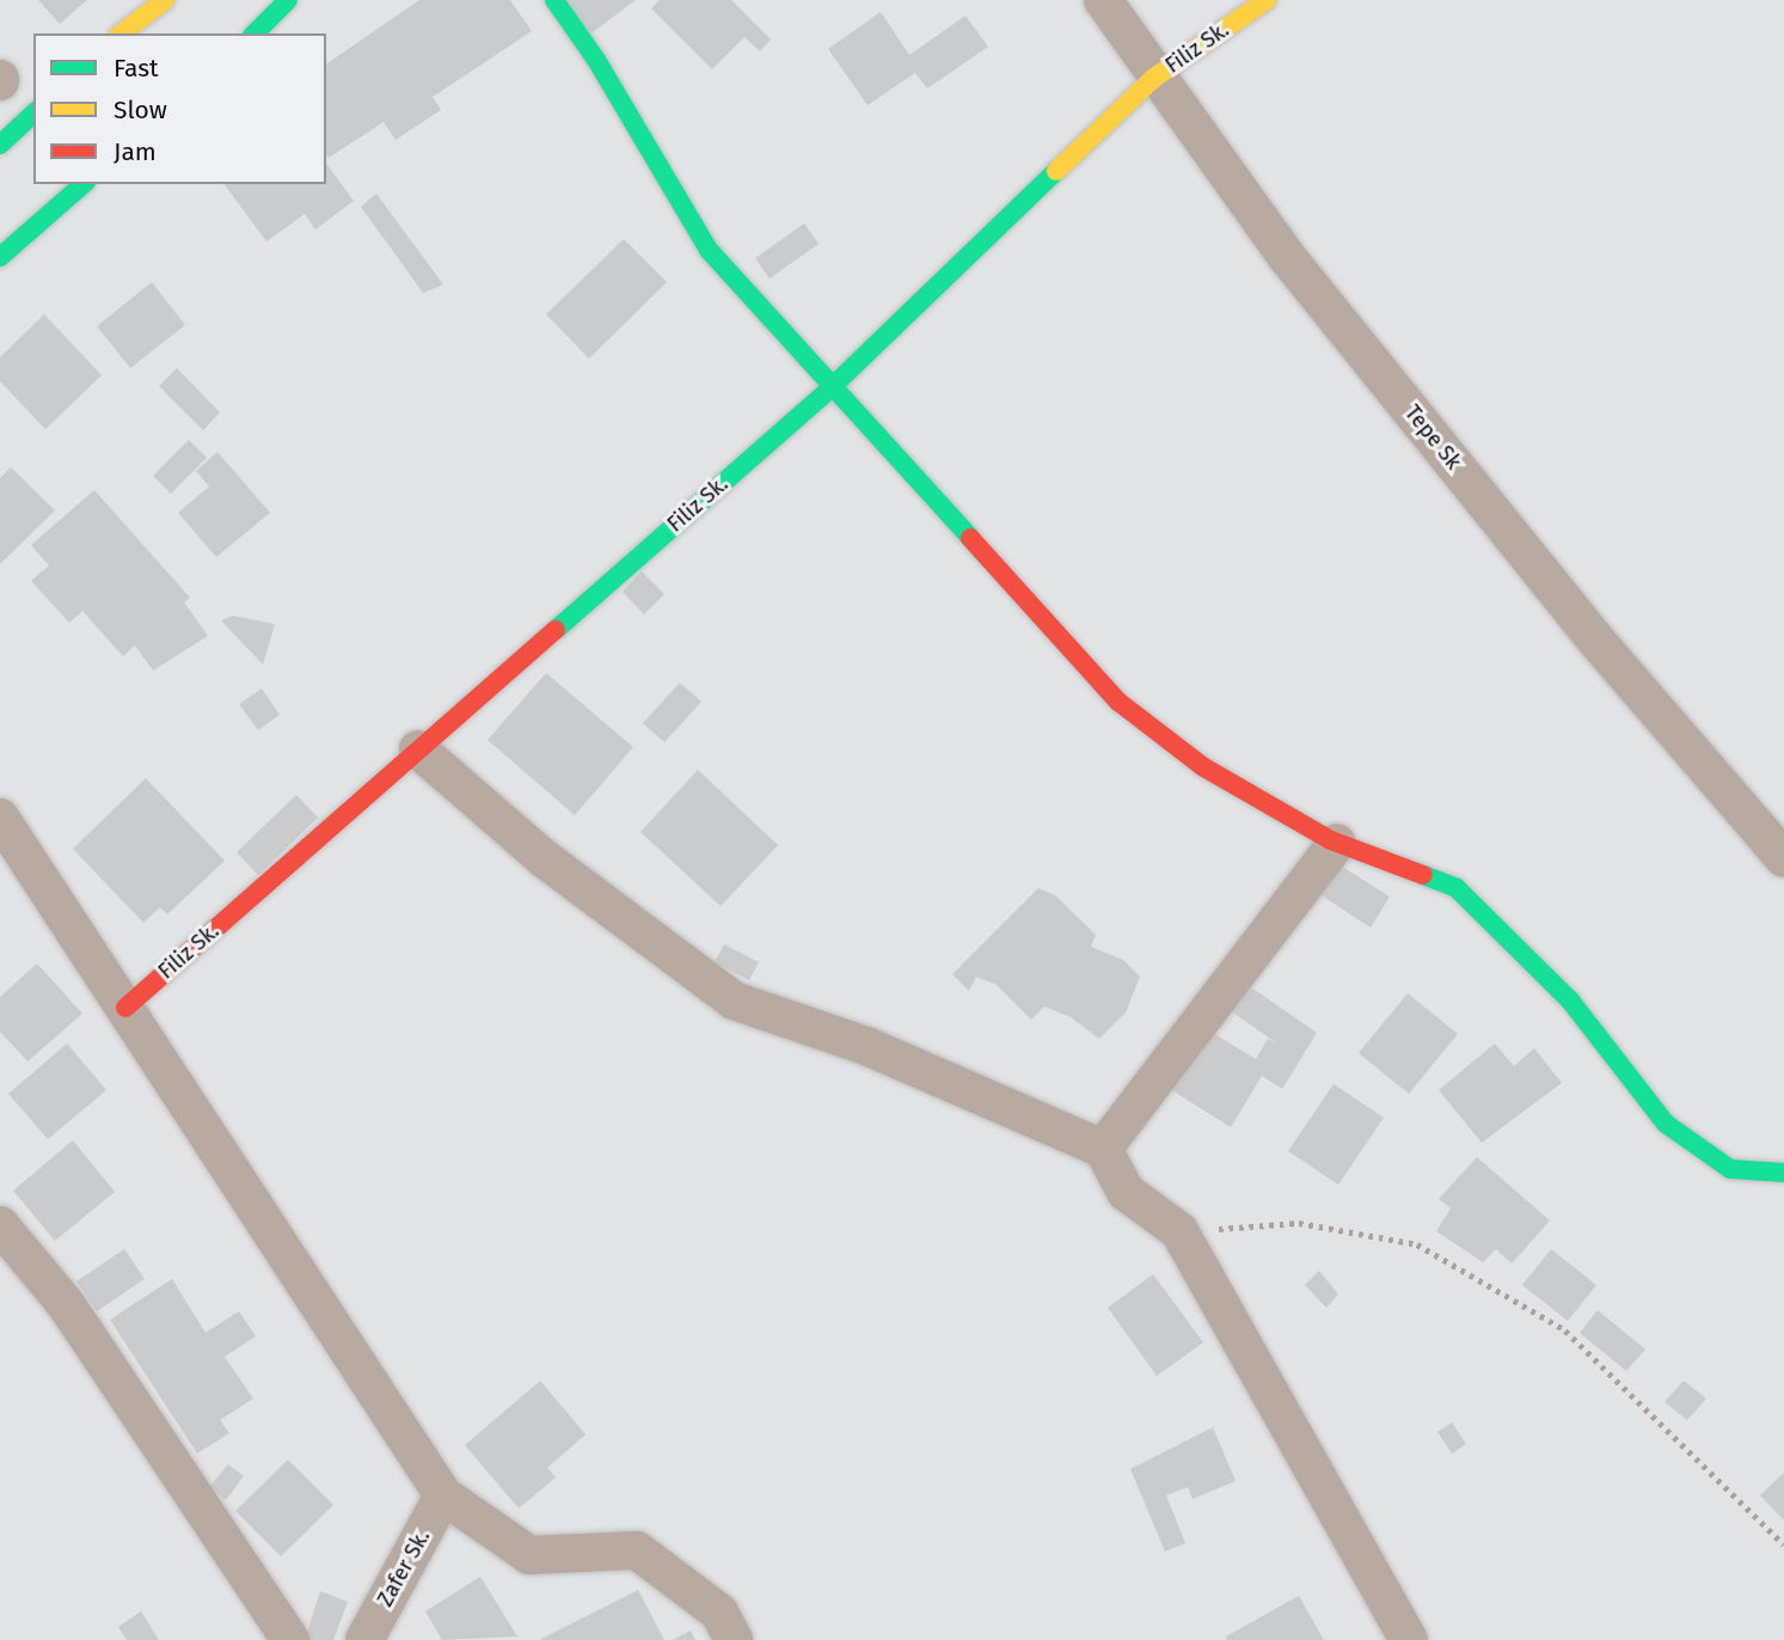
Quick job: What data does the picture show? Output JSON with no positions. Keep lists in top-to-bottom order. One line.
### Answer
{"streets":{"main road":["Filiz Sk."],"street":["Tepe Sk","Zafer Sk."]},"crossings":[["Filiz Sk.","Tepe Sk"]],"legend":["Fast","Slow","Jam"]}
